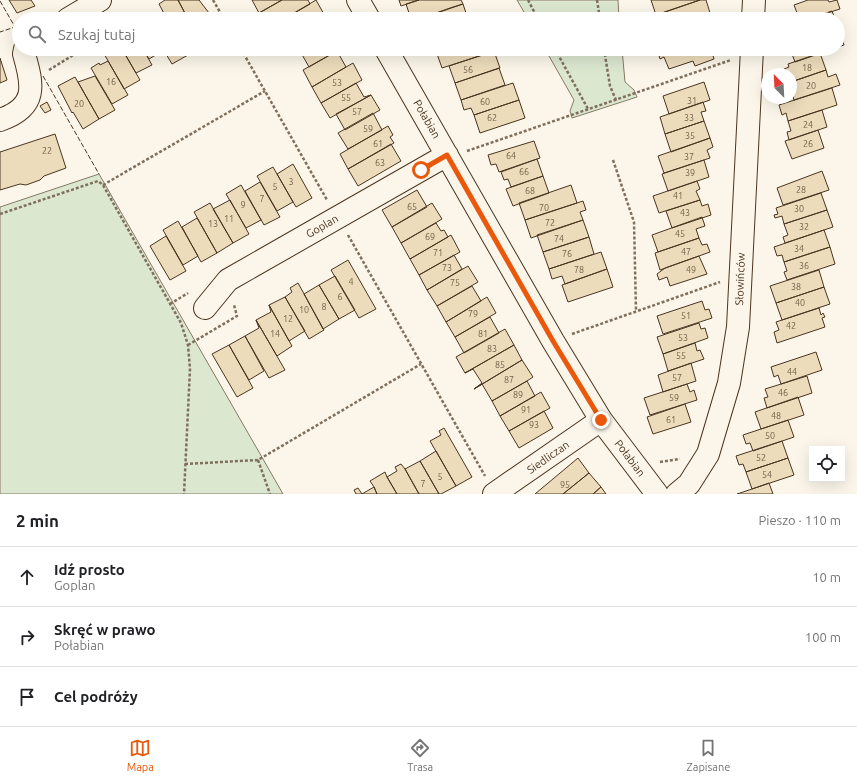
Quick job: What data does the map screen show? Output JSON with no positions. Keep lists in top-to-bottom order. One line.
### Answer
{"streets":{"street":["Połabian","Goplan","Słowińców","Siedliczan"]},"crossings":[["Połabian","Goplan"],["Połabian","Siedliczan"]],"house_numbers":["18","56","16","53","20","55","31","60","20","57","62","33","24","59","35","61","26","22","64","37","63","66","39","3","5","28","68","41","7","9","65","70","30","43","11","72","13","32","45","69","74","34","47","71","76","36","73","78","49","4","75","38","6","40","8","10","79","51","12","42","14","81","53","83","55","85","44","57","87","46","89","59","91","48","61","93","50","52","54","5","7","95"],"north":"top left","page":{"search":"Szukaj tutaj","heading":["2 min","Pieszo · 110 m"],"list":[["Idź prosto","Goplan","10 m"],["Skręć w prawo","Połabian","100 m"],"Cel podróży"],"nav":["Mapa","Trasa","Zapisane"]}}
